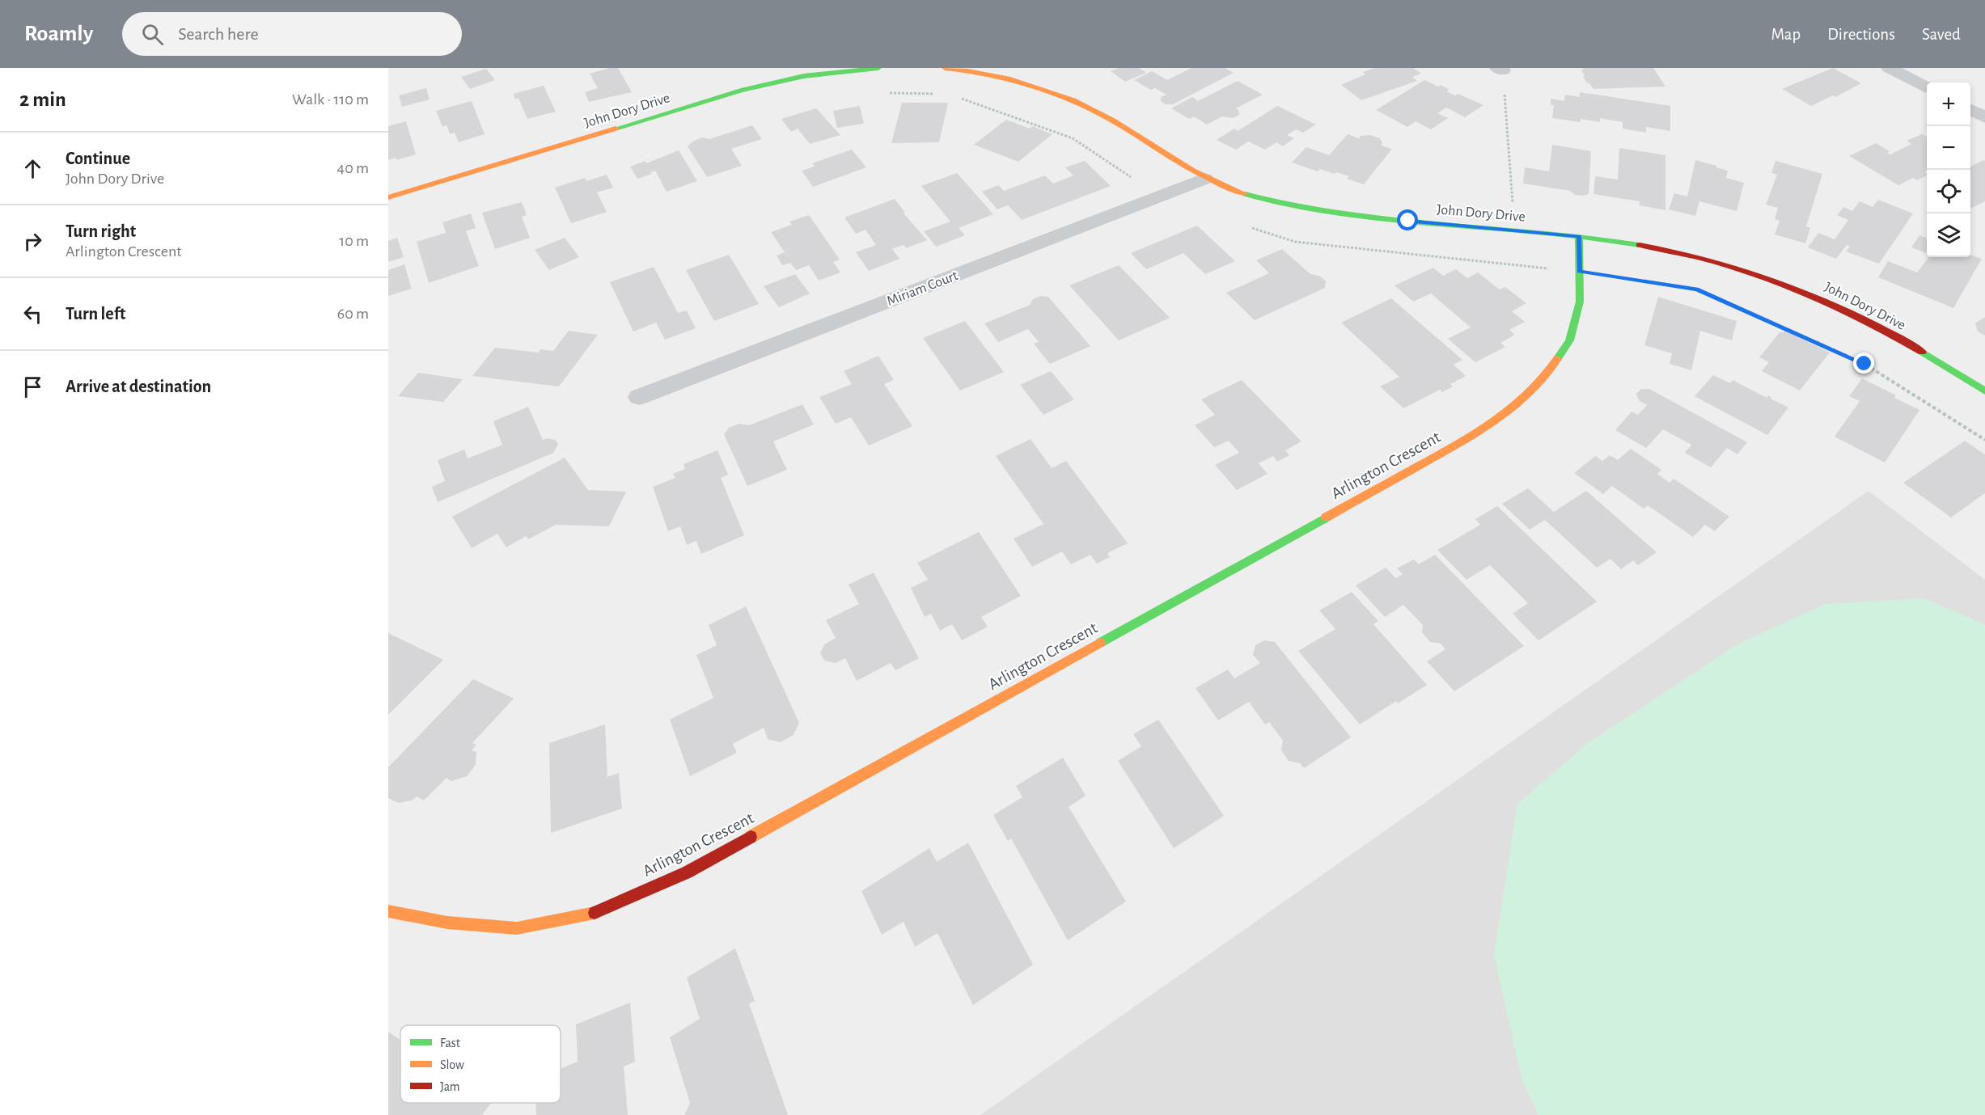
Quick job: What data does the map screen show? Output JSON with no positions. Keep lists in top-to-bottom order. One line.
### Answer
{"streets":{"street":["John Dory Drive","Miriam Court","Arlington Crescent"]},"crossings":[["John Dory Drive","Miriam Court"],["John Dory Drive","Arlington Crescent"]],"legend":["Fast","Slow","Jam"],"page":{"header":"Roamly","search":"Search here","nav":["Map","Directions","Saved"],"heading":["2 min","Walk · 110 m"],"map_buttons":["+","−"],"list":[["Continue","John Dory Drive","40 m"],["Turn right","Arlington Crescent","10 m"],["Turn left","60 m"],"Arrive at destination"]}}
